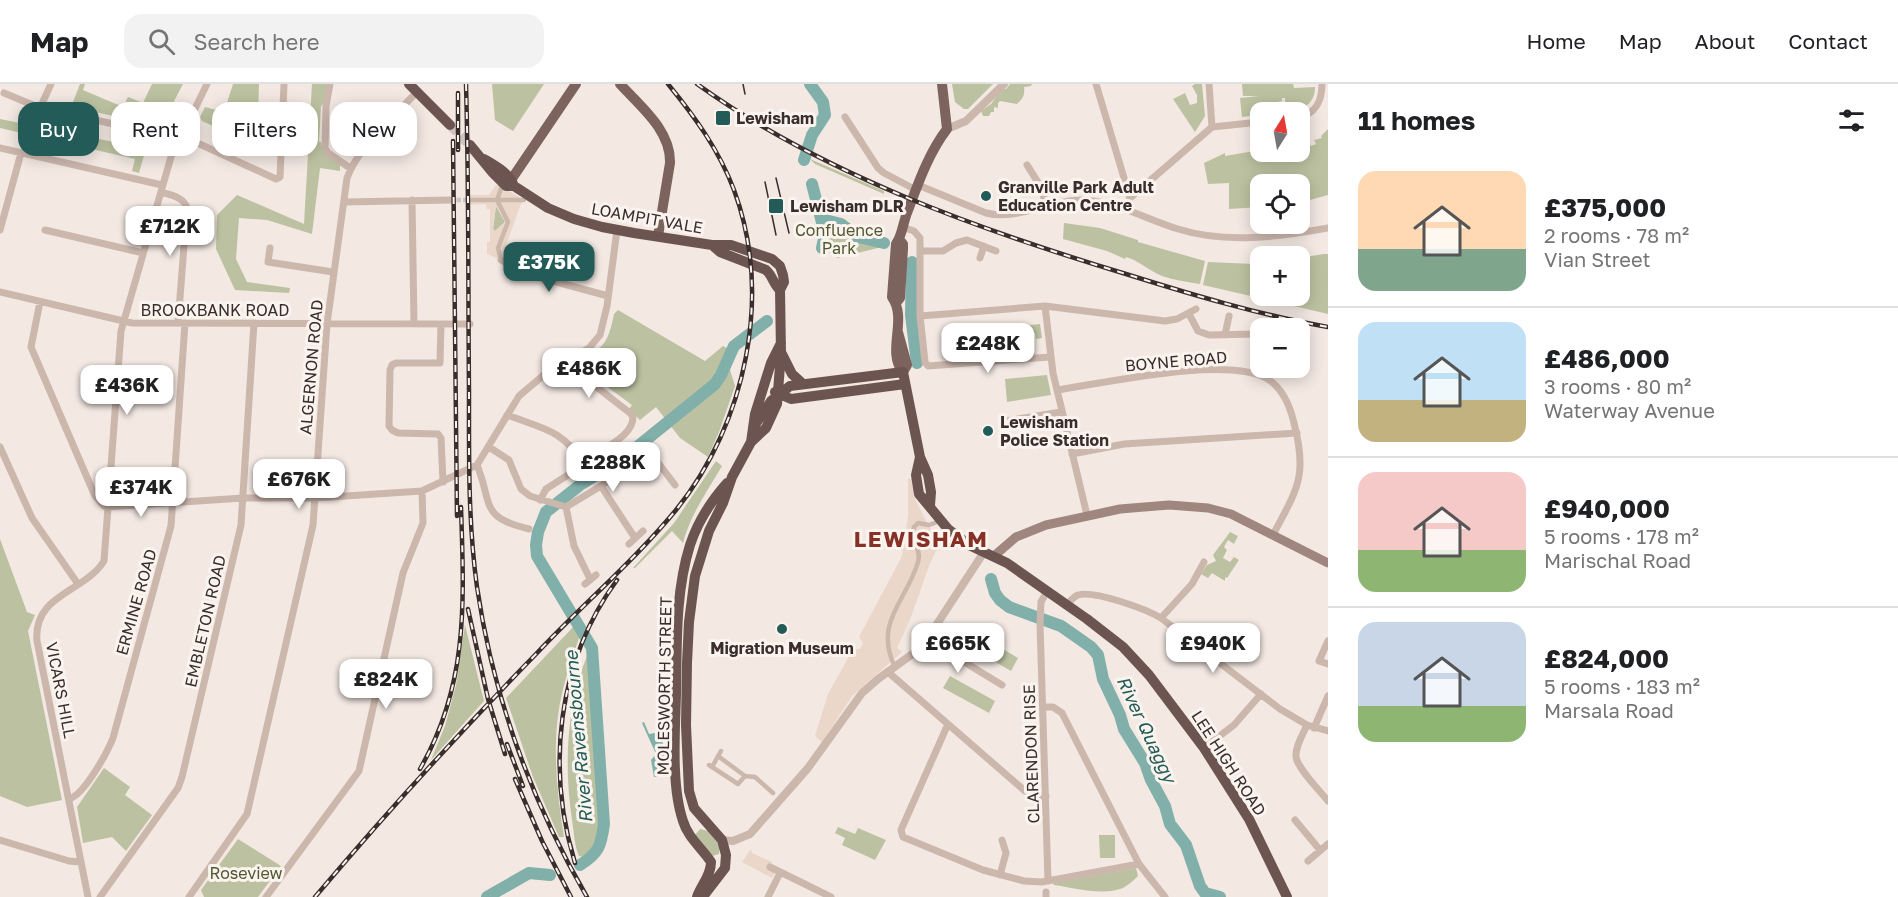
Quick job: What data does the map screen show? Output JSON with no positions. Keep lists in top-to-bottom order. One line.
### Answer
{"streets":{"highway":["LOAMPIT VALE","MOLESWORTH STREET","LEE HIGH ROAD"],"street":["BROOKBANK ROAD","BOYNE ROAD","ALGERNON ROAD","ERMINE ROAD","EMBLETON ROAD","VICARS HILL","CLARENDON RISE"]},"crossings":[["LOAMPIT VALE","MOLESWORTH STREET"],["BROOKBANK ROAD","ALGERNON ROAD"],["BROOKBANK ROAD","ERMINE ROAD"],["BROOKBANK ROAD","EMBLETON ROAD"],["BROOKBANK ROAD","VICARS HILL"],["ERMINE ROAD","VICARS HILL"],["CLARENDON RISE","LEE HIGH ROAD"]],"districts":["LEWISHAM"],"water":["River Quaggy","River Ravensbourne"],"parks":["Confluence Park","Roseview"],"places":{"transit":["Lewisham","Lewisham DLR"],"other":["Granville Park Adult Education Centre","Lewisham Police Station","Migration Museum"]},"north":"top","page":{"header":"Map","search":"Search here","nav":["Home","Map","About","Contact"],"heading":"11 homes","map_buttons":["+","−"],"chip":["Buy","Rent","Filters","New"],"list":[{"name":"£375,000","note":"2 rooms · 78 m² · Vian Street"},{"name":"£486,000","note":"3 rooms · 80 m² · Waterway Avenue"},{"name":"£940,000","note":"5 rooms · 178 m² · Marischal Road"},{"name":"£824,000","note":"5 rooms · 183 m² · Marsala Road"}],"price":["£712K","£375K","£248K","£486K","£436K","£288K","£676K","£374K","£665K","£940K","£824K"]}}
